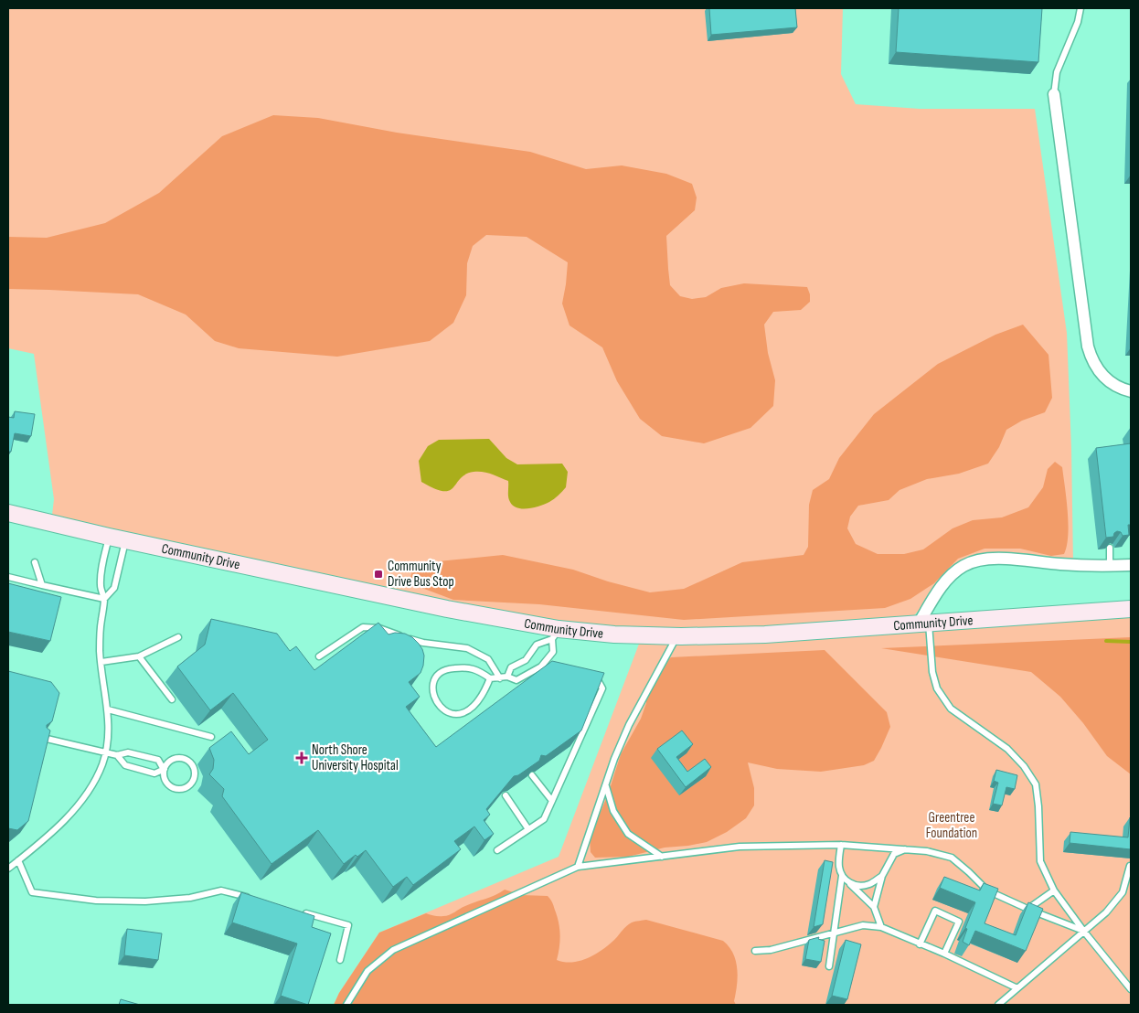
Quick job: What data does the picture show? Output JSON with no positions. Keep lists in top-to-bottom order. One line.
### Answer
{"streets":{"main road":["Community Drive"]},"parks":["Greentree Foundation"],"places":{"transit":["Community Drive Bus Stop"],"health":["North Shore University Hospital"]}}
